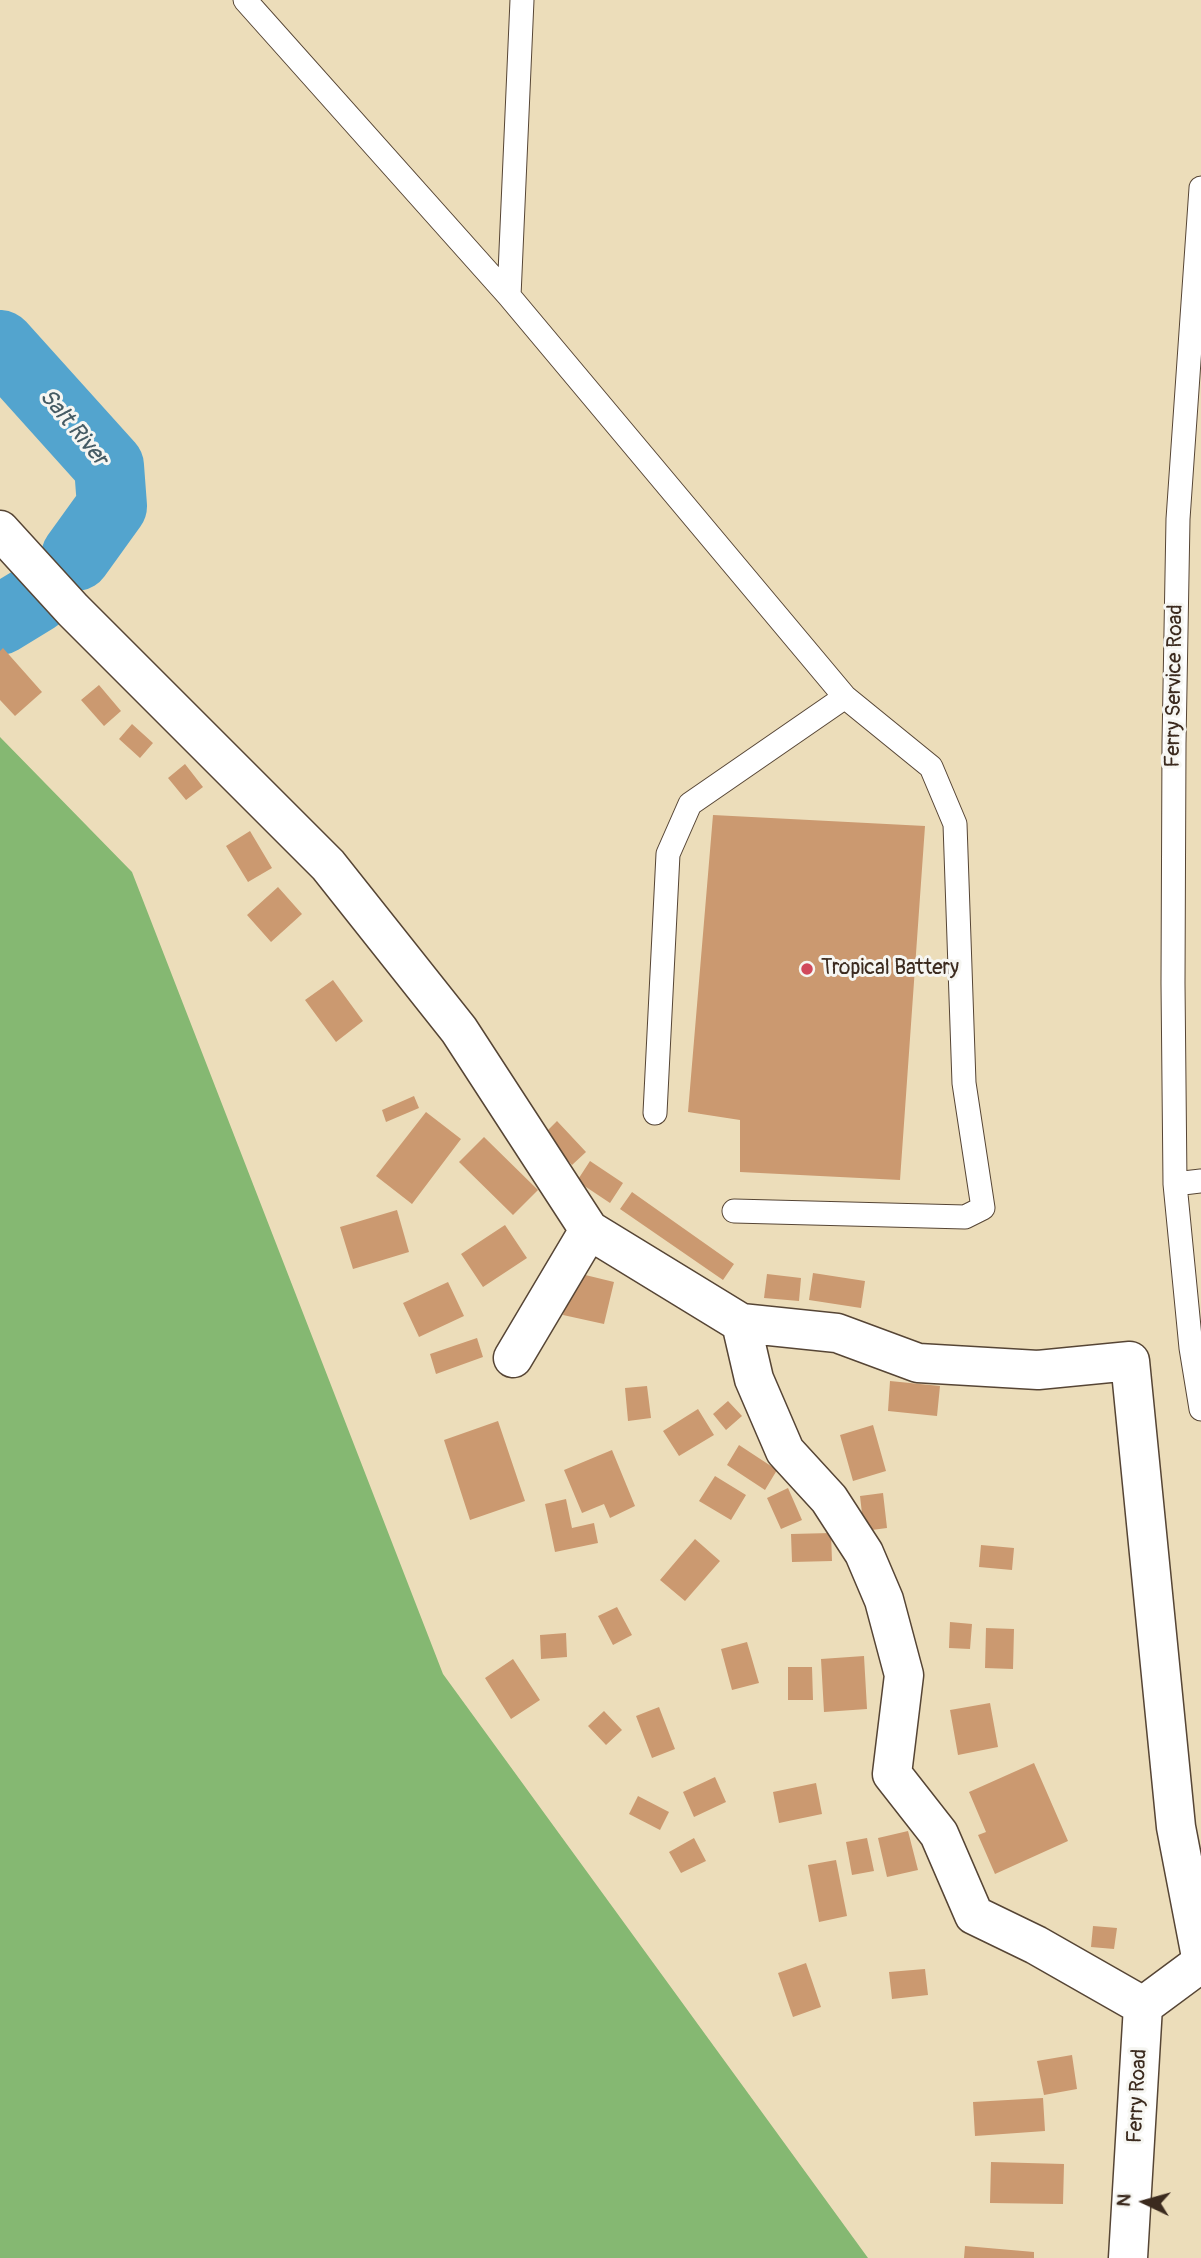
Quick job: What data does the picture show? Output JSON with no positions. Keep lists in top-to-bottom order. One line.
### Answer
{"streets":{"street":["Ferry Road"],"lane":["Ferry Service Road"]},"water":["Salt River"],"places":["Tropical Battery"],"north":"left"}
